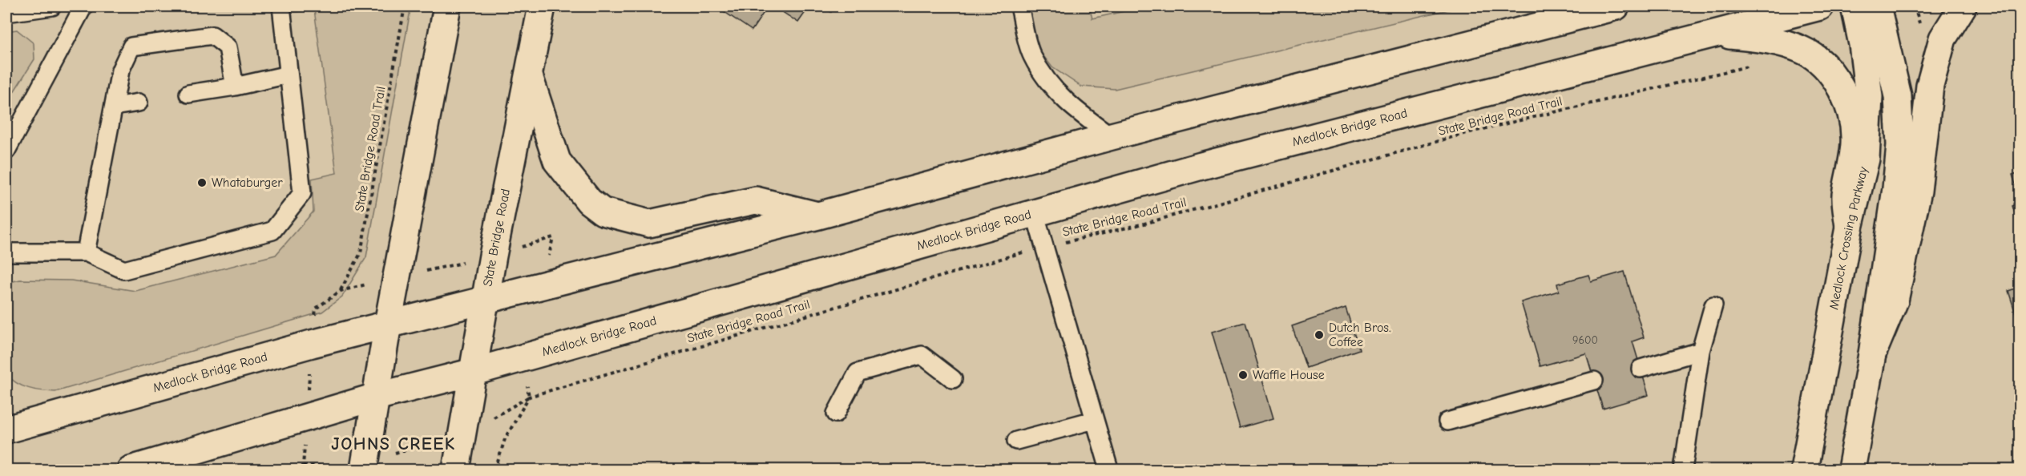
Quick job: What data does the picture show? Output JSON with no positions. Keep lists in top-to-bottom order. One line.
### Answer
{"streets":{"main road":["Medlock Bridge Road","State Bridge Road","Medlock Crossing Parkway"],"path":["State Bridge Road Trail"]},"crossings":[["State Bridge Road Trail","Medlock Bridge Road"],["Medlock Bridge Road","State Bridge Road"]],"districts":["JOHNS CREEK"],"places":["Whataburger","Dutch Bros. Coffee","Waffle House"],"house_numbers":["9600"]}
